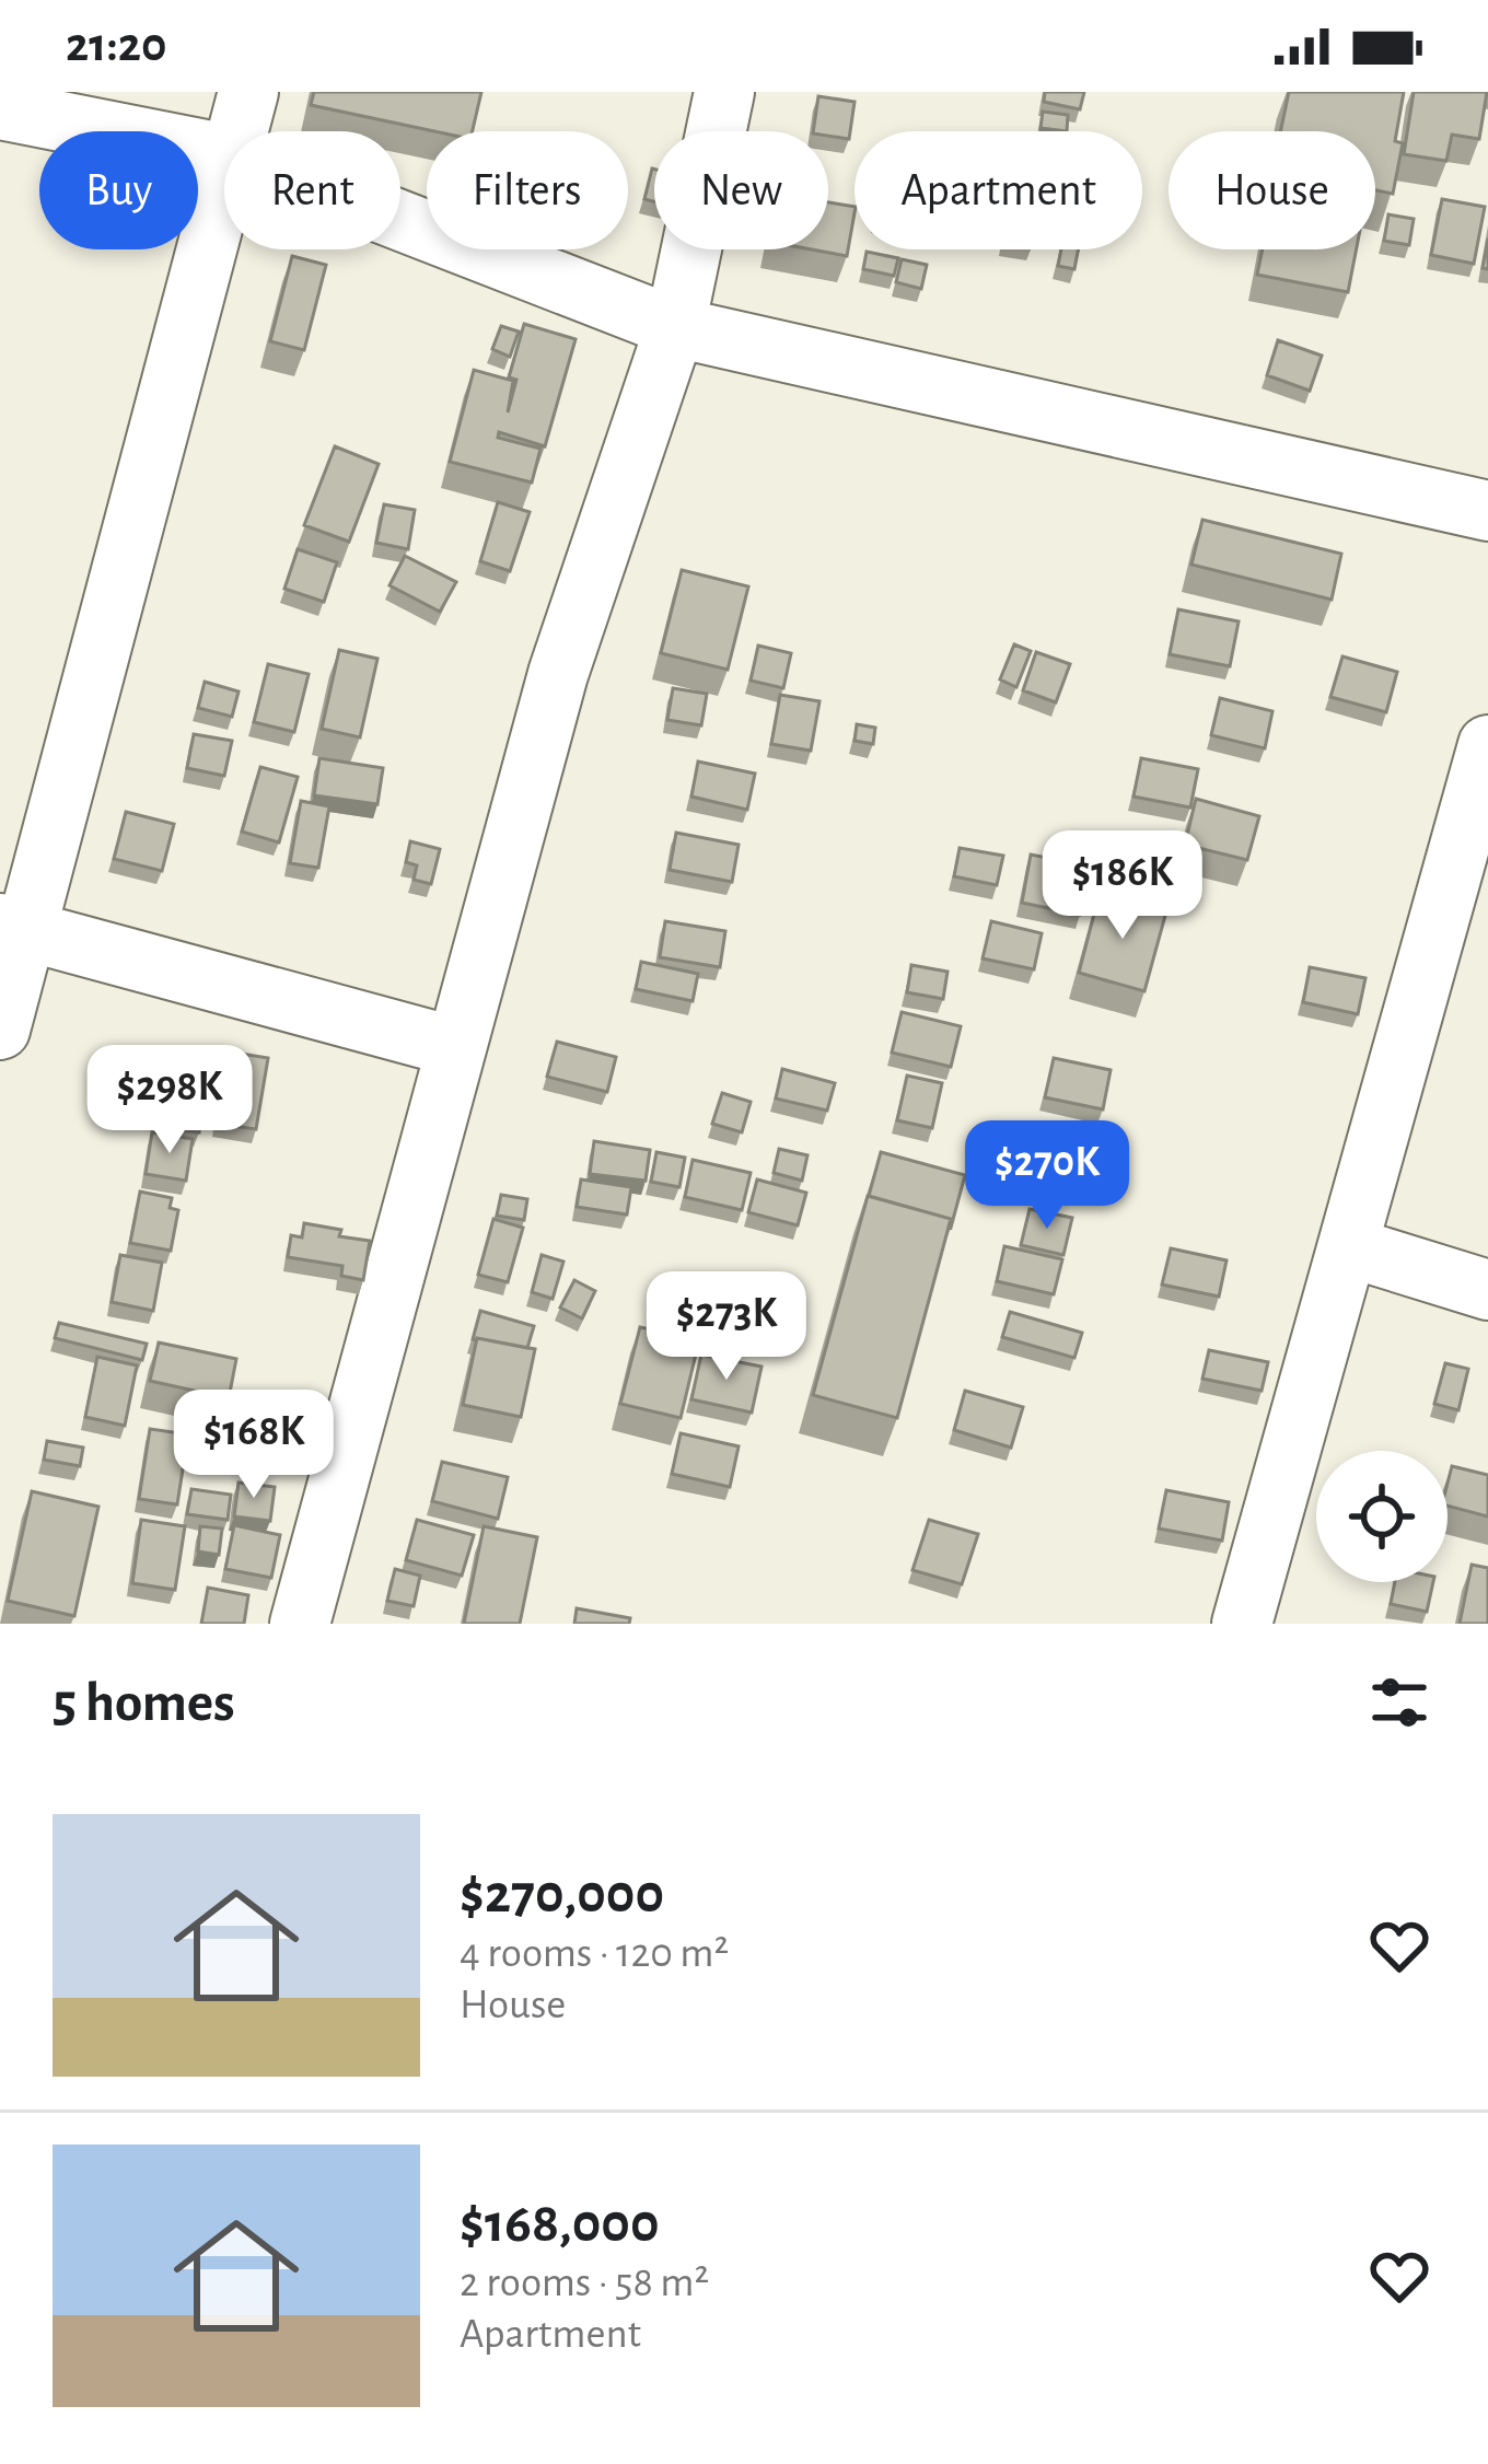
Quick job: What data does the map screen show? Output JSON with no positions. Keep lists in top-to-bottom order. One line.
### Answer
{"page":{"status":"21:20","chip":["Buy","Rent","Filters","New","Apartment","House"],"price":["$186K","$298K","$270K","$273K","$168K"],"heading":"5 homes","list":[{"name":"$270,000","note":"4 rooms · 120 m² · House"},{"name":"$168,000","note":"2 rooms · 58 m² · Apartment"}]}}
